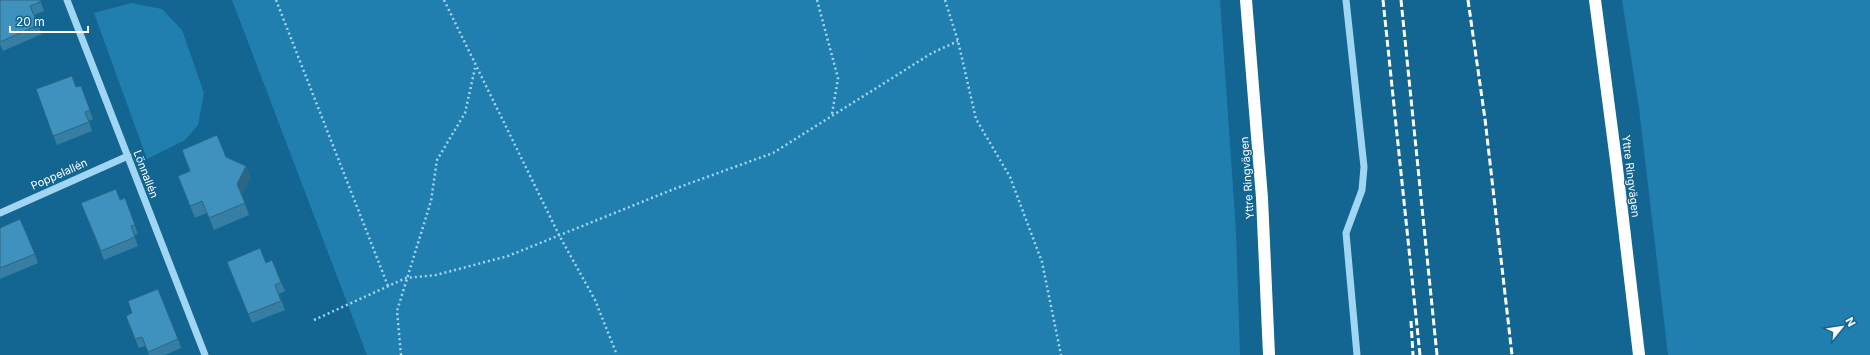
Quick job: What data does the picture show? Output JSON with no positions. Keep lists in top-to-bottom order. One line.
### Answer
{"streets":{"highway":["Yttre Ringvägen"],"street":["Poppelallén","Lönnallén"]},"crossings":[["Poppelallén","Lönnallén"]],"scale_bar":"20 m","north":"top right"}
